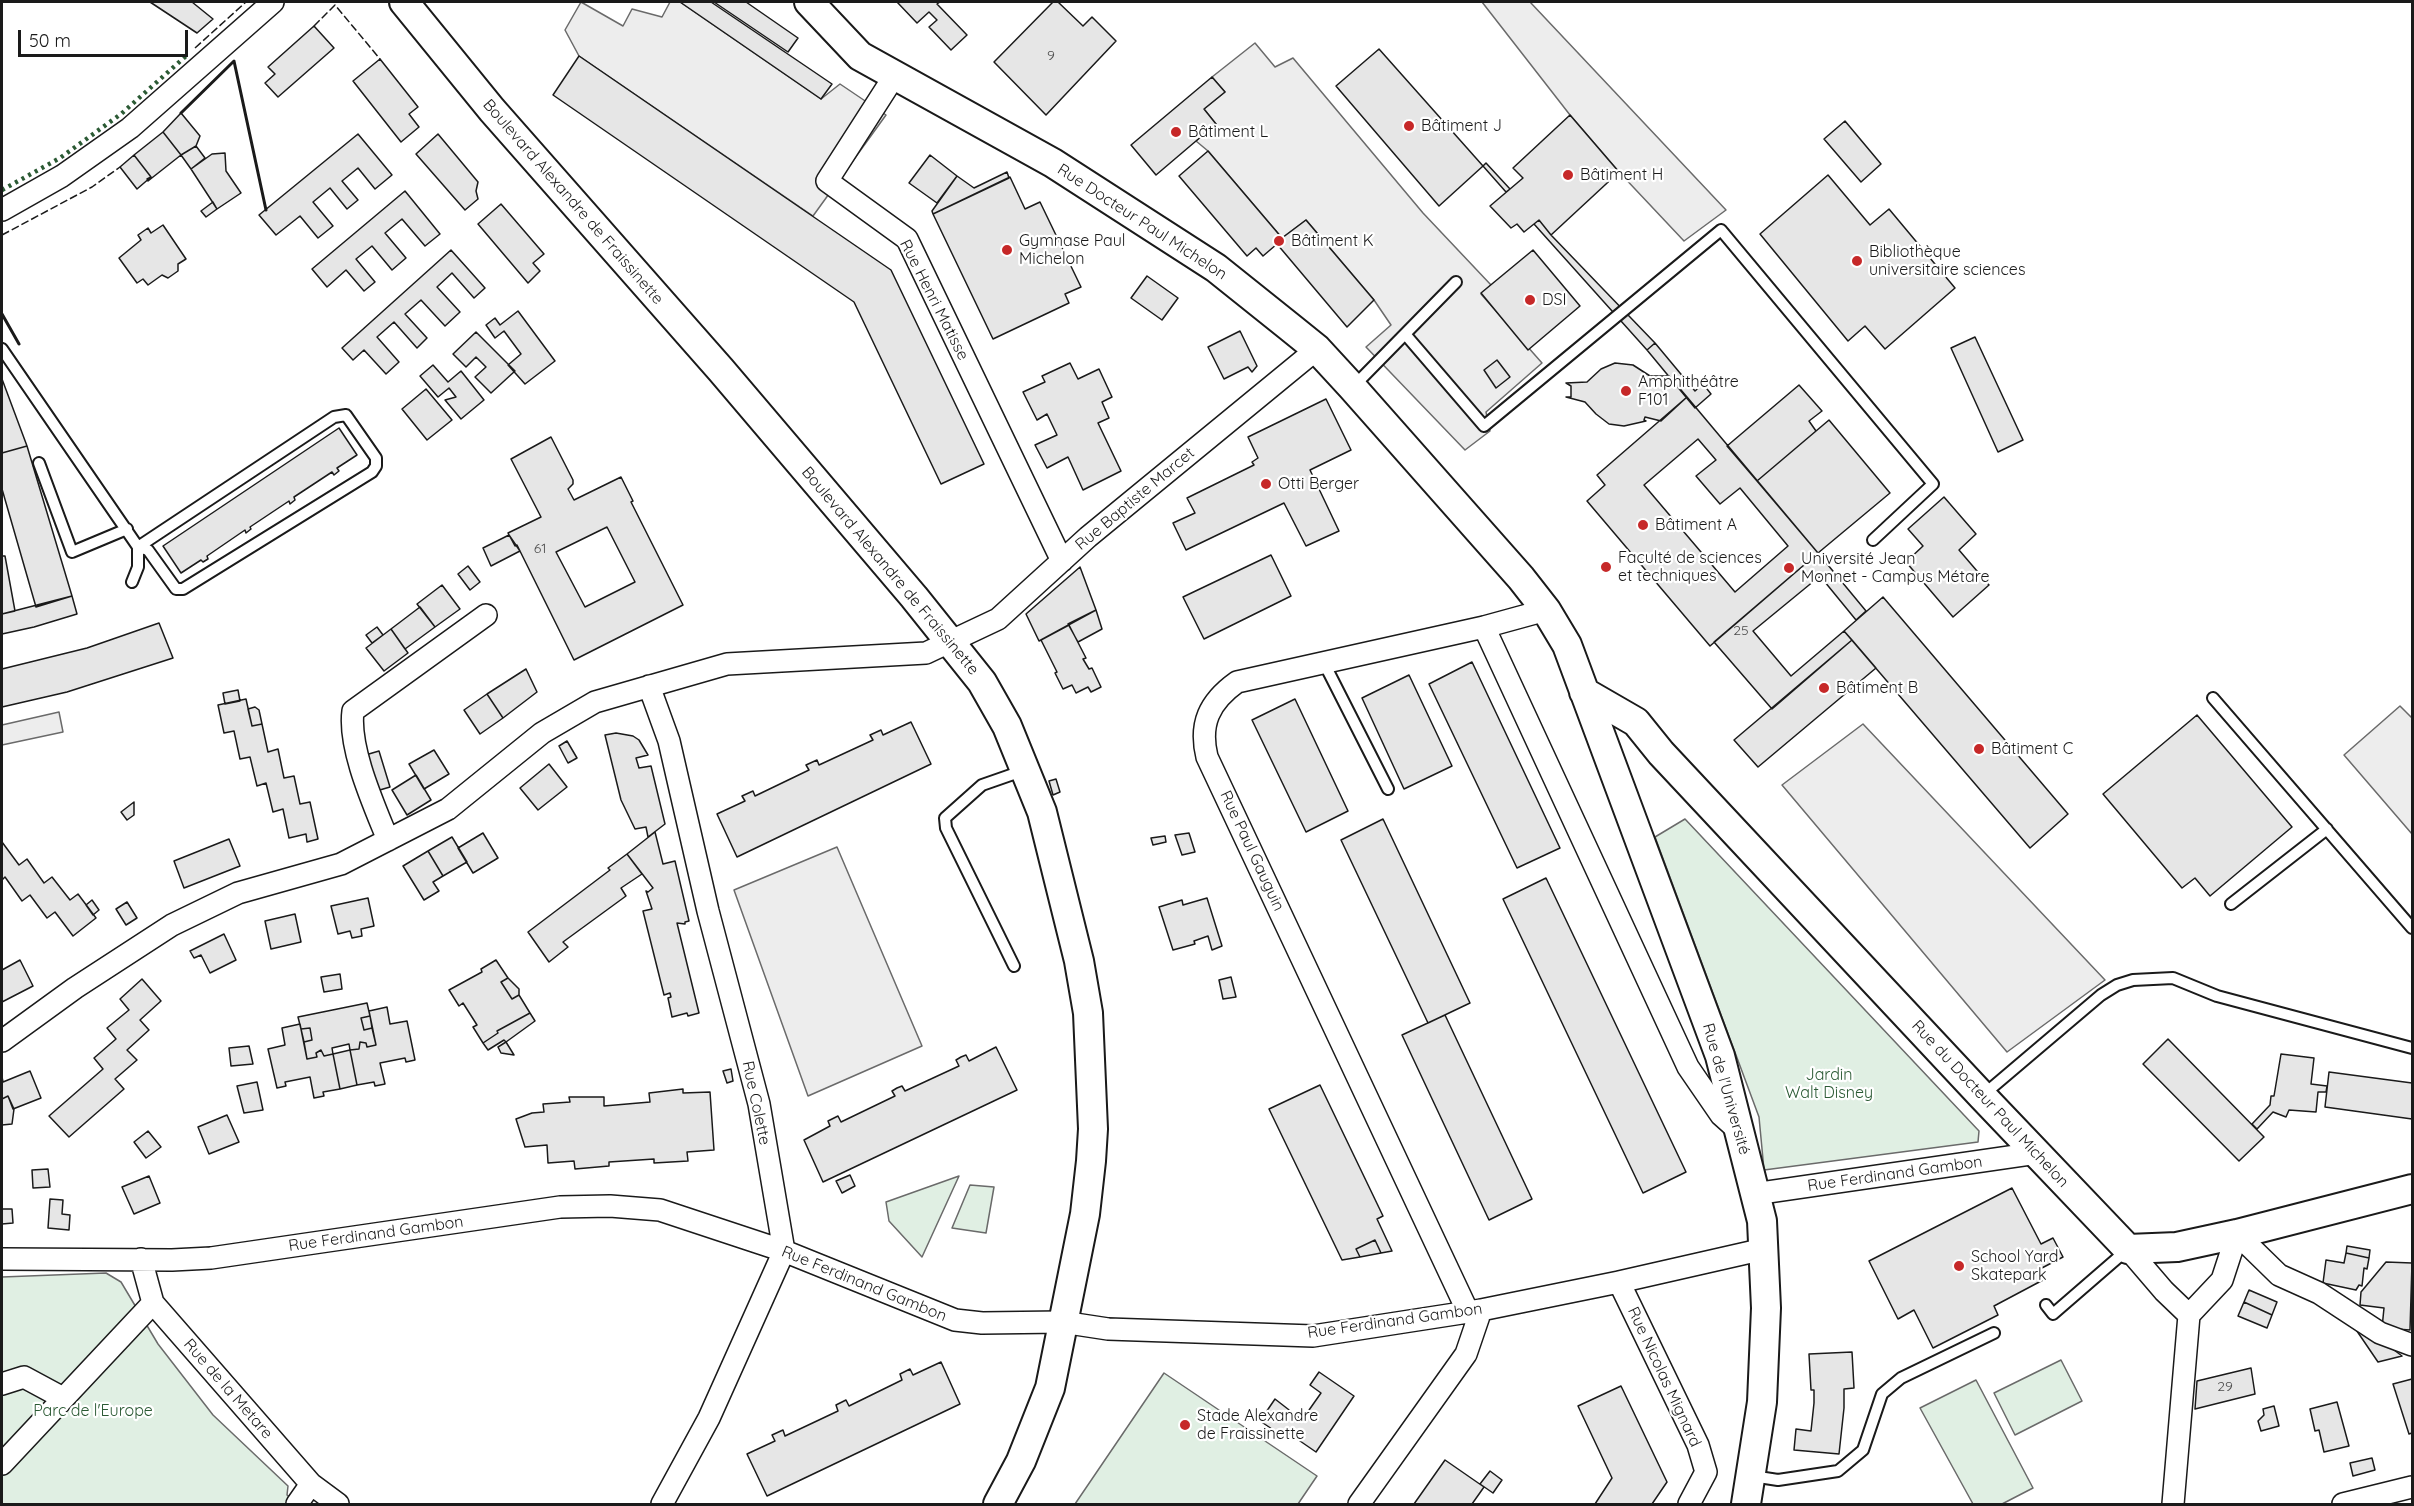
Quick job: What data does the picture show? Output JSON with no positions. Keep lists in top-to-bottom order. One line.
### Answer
{"streets":{"street":["Boulevard Alexandre de Fraissinette","Rue Docteur Paul Michelon","Rue Henri Matisse","Rue Baptiste Marcet","Rue Paul Gauguin","Rue de l'Université","Rue Colette","Rue du Docteur Paul Michelon","Rue Ferdinand Gambon","Rue Nicolas Mignard","Rue de la Metare"]},"crossings":[["Boulevard Alexandre de Fraissinette","Rue Baptiste Marcet"],["Boulevard Alexandre de Fraissinette","Rue Ferdinand Gambon"],["Rue Docteur Paul Michelon","Rue Henri Matisse"],["Rue Docteur Paul Michelon","Rue Baptiste Marcet"],["Rue Docteur Paul Michelon","Rue Paul Gauguin"],["Rue Docteur Paul Michelon","Rue de l'Université"],["Rue Docteur Paul Michelon","Rue du Docteur Paul Michelon"],["Rue Henri Matisse","Rue Baptiste Marcet"],["Rue Baptiste Marcet","Rue Colette"],["Rue Paul Gauguin","Rue Ferdinand Gambon"],["Rue de l'Université","Rue du Docteur Paul Michelon"],["Rue de l'Université","Rue Ferdinand Gambon"],["Rue Colette","Rue Ferdinand Gambon"],["Rue du Docteur Paul Michelon","Rue Ferdinand Gambon"],["Rue Ferdinand Gambon","Rue Nicolas Mignard"],["Rue Ferdinand Gambon","Rue de la Metare"]],"parks":["Jardin Walt Disney","Parc de l'Europe"],"places":["Bâtiment J","Bâtiment L","Bâtiment H","Bâtiment K","Gymnase Paul Michelon","Bibliothèque universitaire sciences","DSI","Amphithéâtre F101","Otti Berger","Bâtiment A","Faculté de sciences et techniques","Université Jean Monnet - Campus Métare","Bâtiment B","Bâtiment C","School Yard Skatepark","Stade Alexandre de Fraissinette"],"house_numbers":["9","61","25","29"],"scale_bar":"50 m"}
